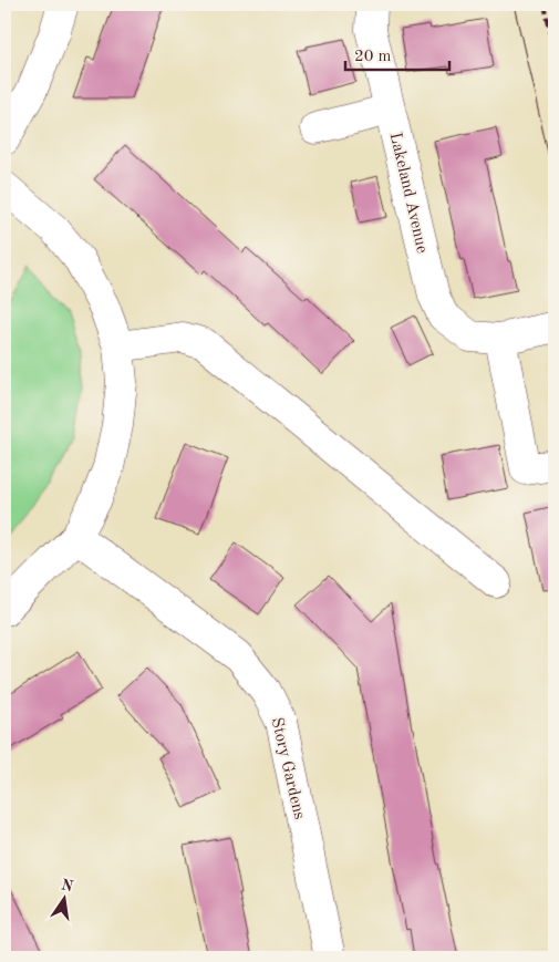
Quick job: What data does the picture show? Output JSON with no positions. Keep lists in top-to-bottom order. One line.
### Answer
{"streets":{"street":["Lakeland Avenue","Story Gardens"]},"scale_bar":"20 m","north":"top"}
